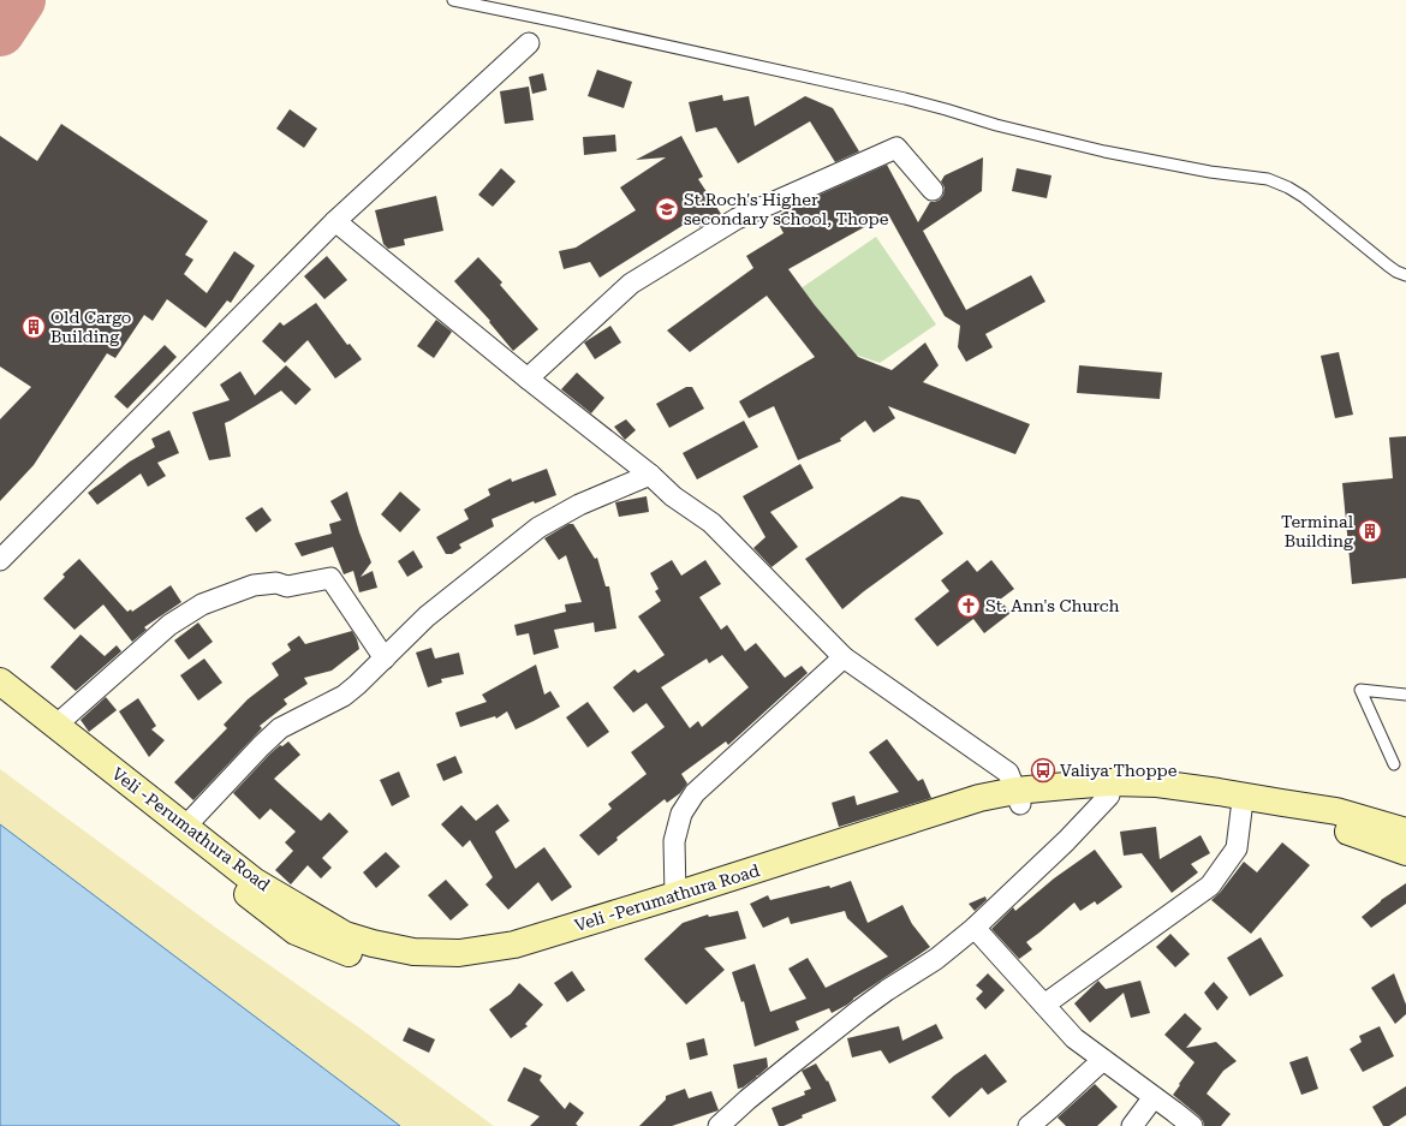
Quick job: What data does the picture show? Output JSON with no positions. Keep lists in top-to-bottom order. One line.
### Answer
{"streets":{"main road":["Veli -Perumathura Road"]},"places":{"school or university":["St.Roch's Higher secondary school, Thope"],"building":["Old Cargo Building","Terminal Building"],"church":["St. Ann's Church"],"bus stop":["Valiya Thoppe"]}}
